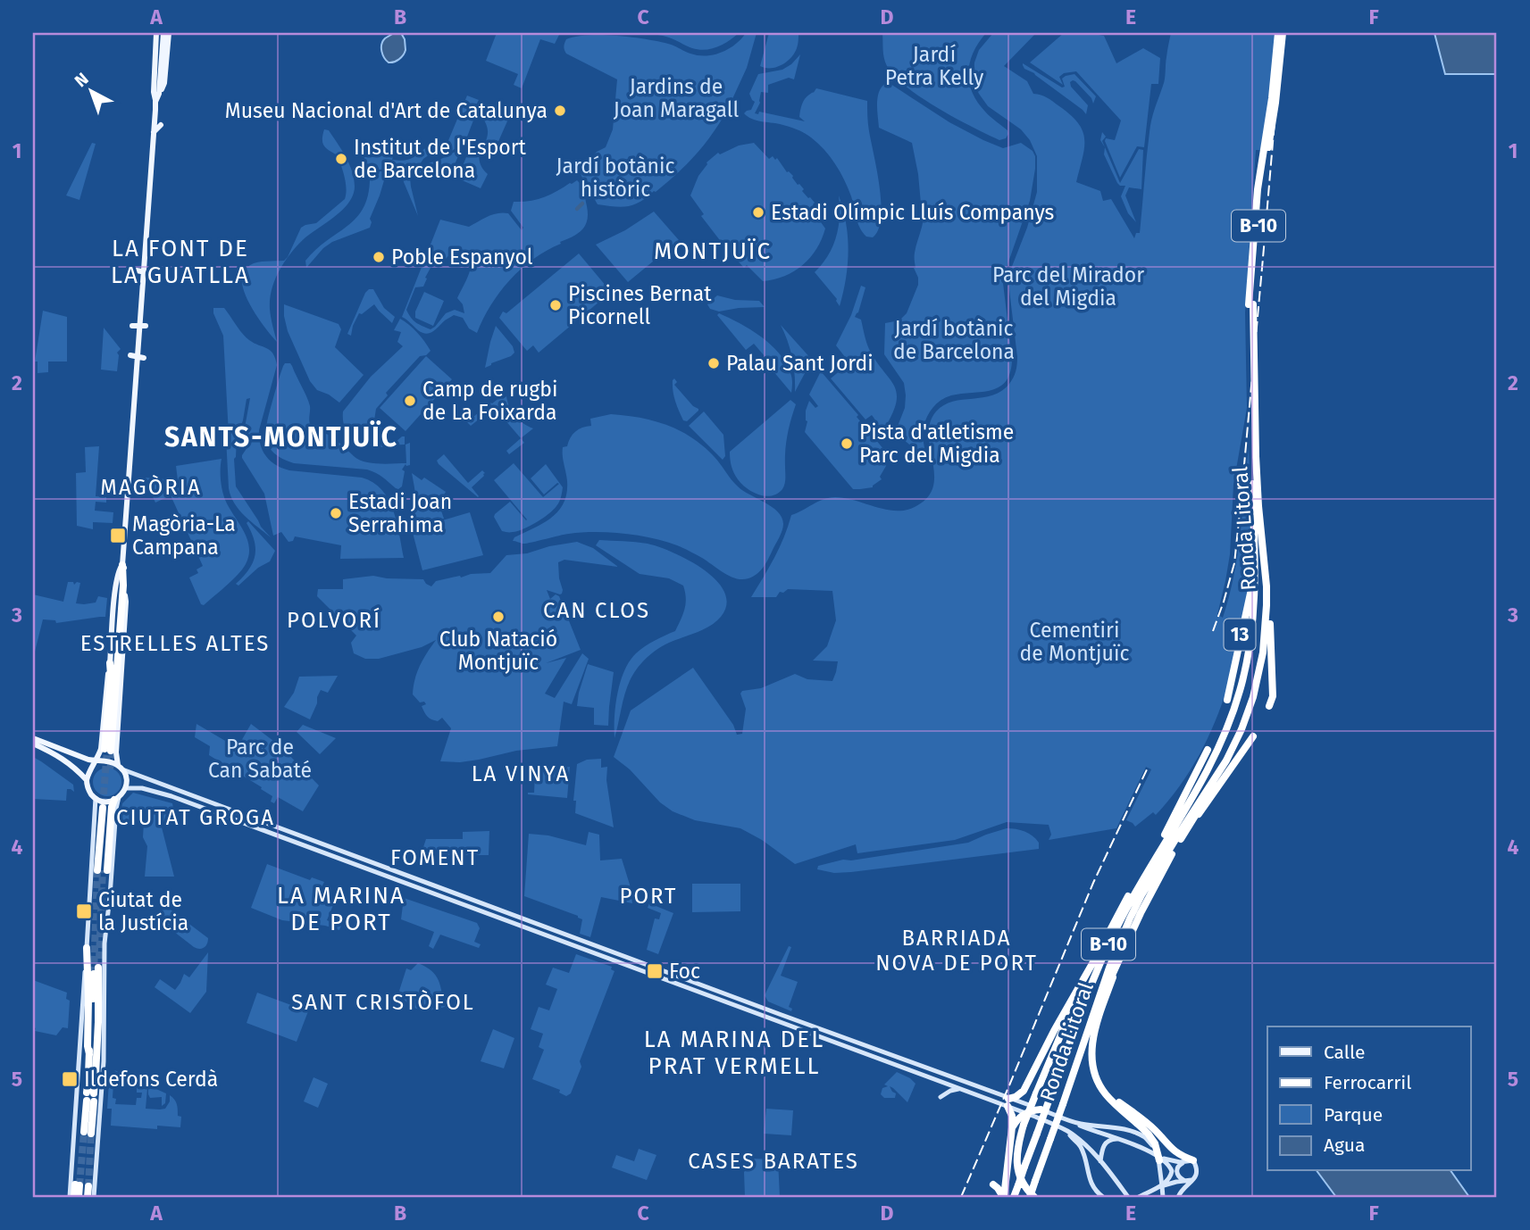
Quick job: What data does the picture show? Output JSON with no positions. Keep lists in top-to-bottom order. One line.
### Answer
{"streets":{"highway":["B-10","Ronda Litoral","13"]},"crossings":[["Ronda Litoral","13"]],"districts":["LA FONT DE LA GUATLLA","MONTJUÏC","SANTS-MONTJUÏC","MAGÒRIA","CAN CLOS","POLVORÍ","ESTRELLES ALTES","LA VINYA","CIUTAT GROGA","FOMENT","LA MARINA DE PORT","PORT","BARRIADA NOVA DE PORT","SANT CRISTÒFOL","LA MARINA DEL PRAT VERMELL","CASES BARATES"],"parks":["Jardí Petra Kelly","Jardins de Joan Maragall","Jardí botànic històric","Parc del Mirador del Migdia","Jardí botànic de Barcelona","Cementiri de Montjuïc","Parc de Can Sabaté"],"places":{"other":["Museu Nacional d'Art de Catalunya","Institut de l'Esport de Barcelona","Estadi Olímpic Lluís Companys","Poble Espanyol","Piscines Bernat Picornell","Palau Sant Jordi","Camp de rugbi de La Foixarda","Pista d'atletisme Parc del Migdia","Estadi Joan Serrahima","Club Natació Montjuïc"],"transit":["Magòria-La Campana","Ciutat de la Justícia","Foc","Ildefons Cerdà"]},"legend":["Calle","Ferrocarril","Parque","Agua"],"north":"top left","grid":{"columns":["A","B","C","D","E","F"],"rows":["1","2","3","4","5"]}}
